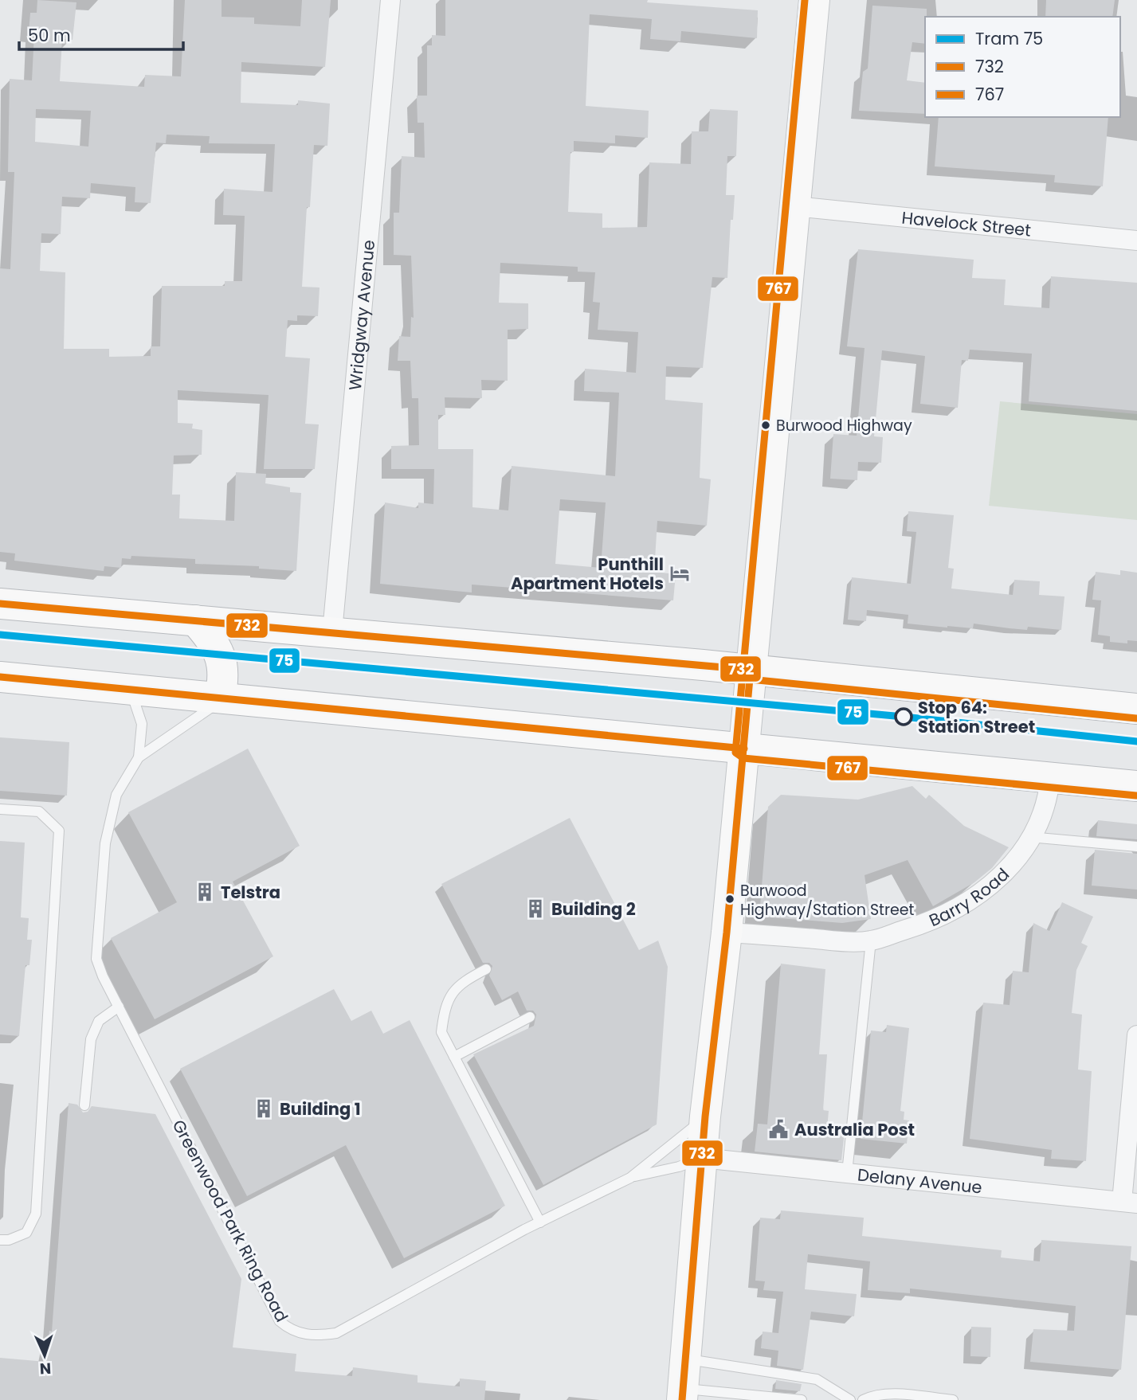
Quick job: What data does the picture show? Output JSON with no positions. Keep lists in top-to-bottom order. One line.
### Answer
{"streets":{"street":["Havelock Street","Wridgway Avenue","Barry Road","Delany Avenue"],"lane":["Greenwood Park Ring Road"]},"places":{"other":["Burwood Highway","Stop 64: Station Street","Burwood Highway/Station Street"],"hotel":["Punthill Apartment Hotels"],"building":["Telstra","Building 2","Building 1"],"public building":["Australia Post"]},"lines":["transit line 767","transit line 732","tram line 75"],"legend":["Tram 75","732","767"],"scale_bar":"50 m","north":"bottom"}
